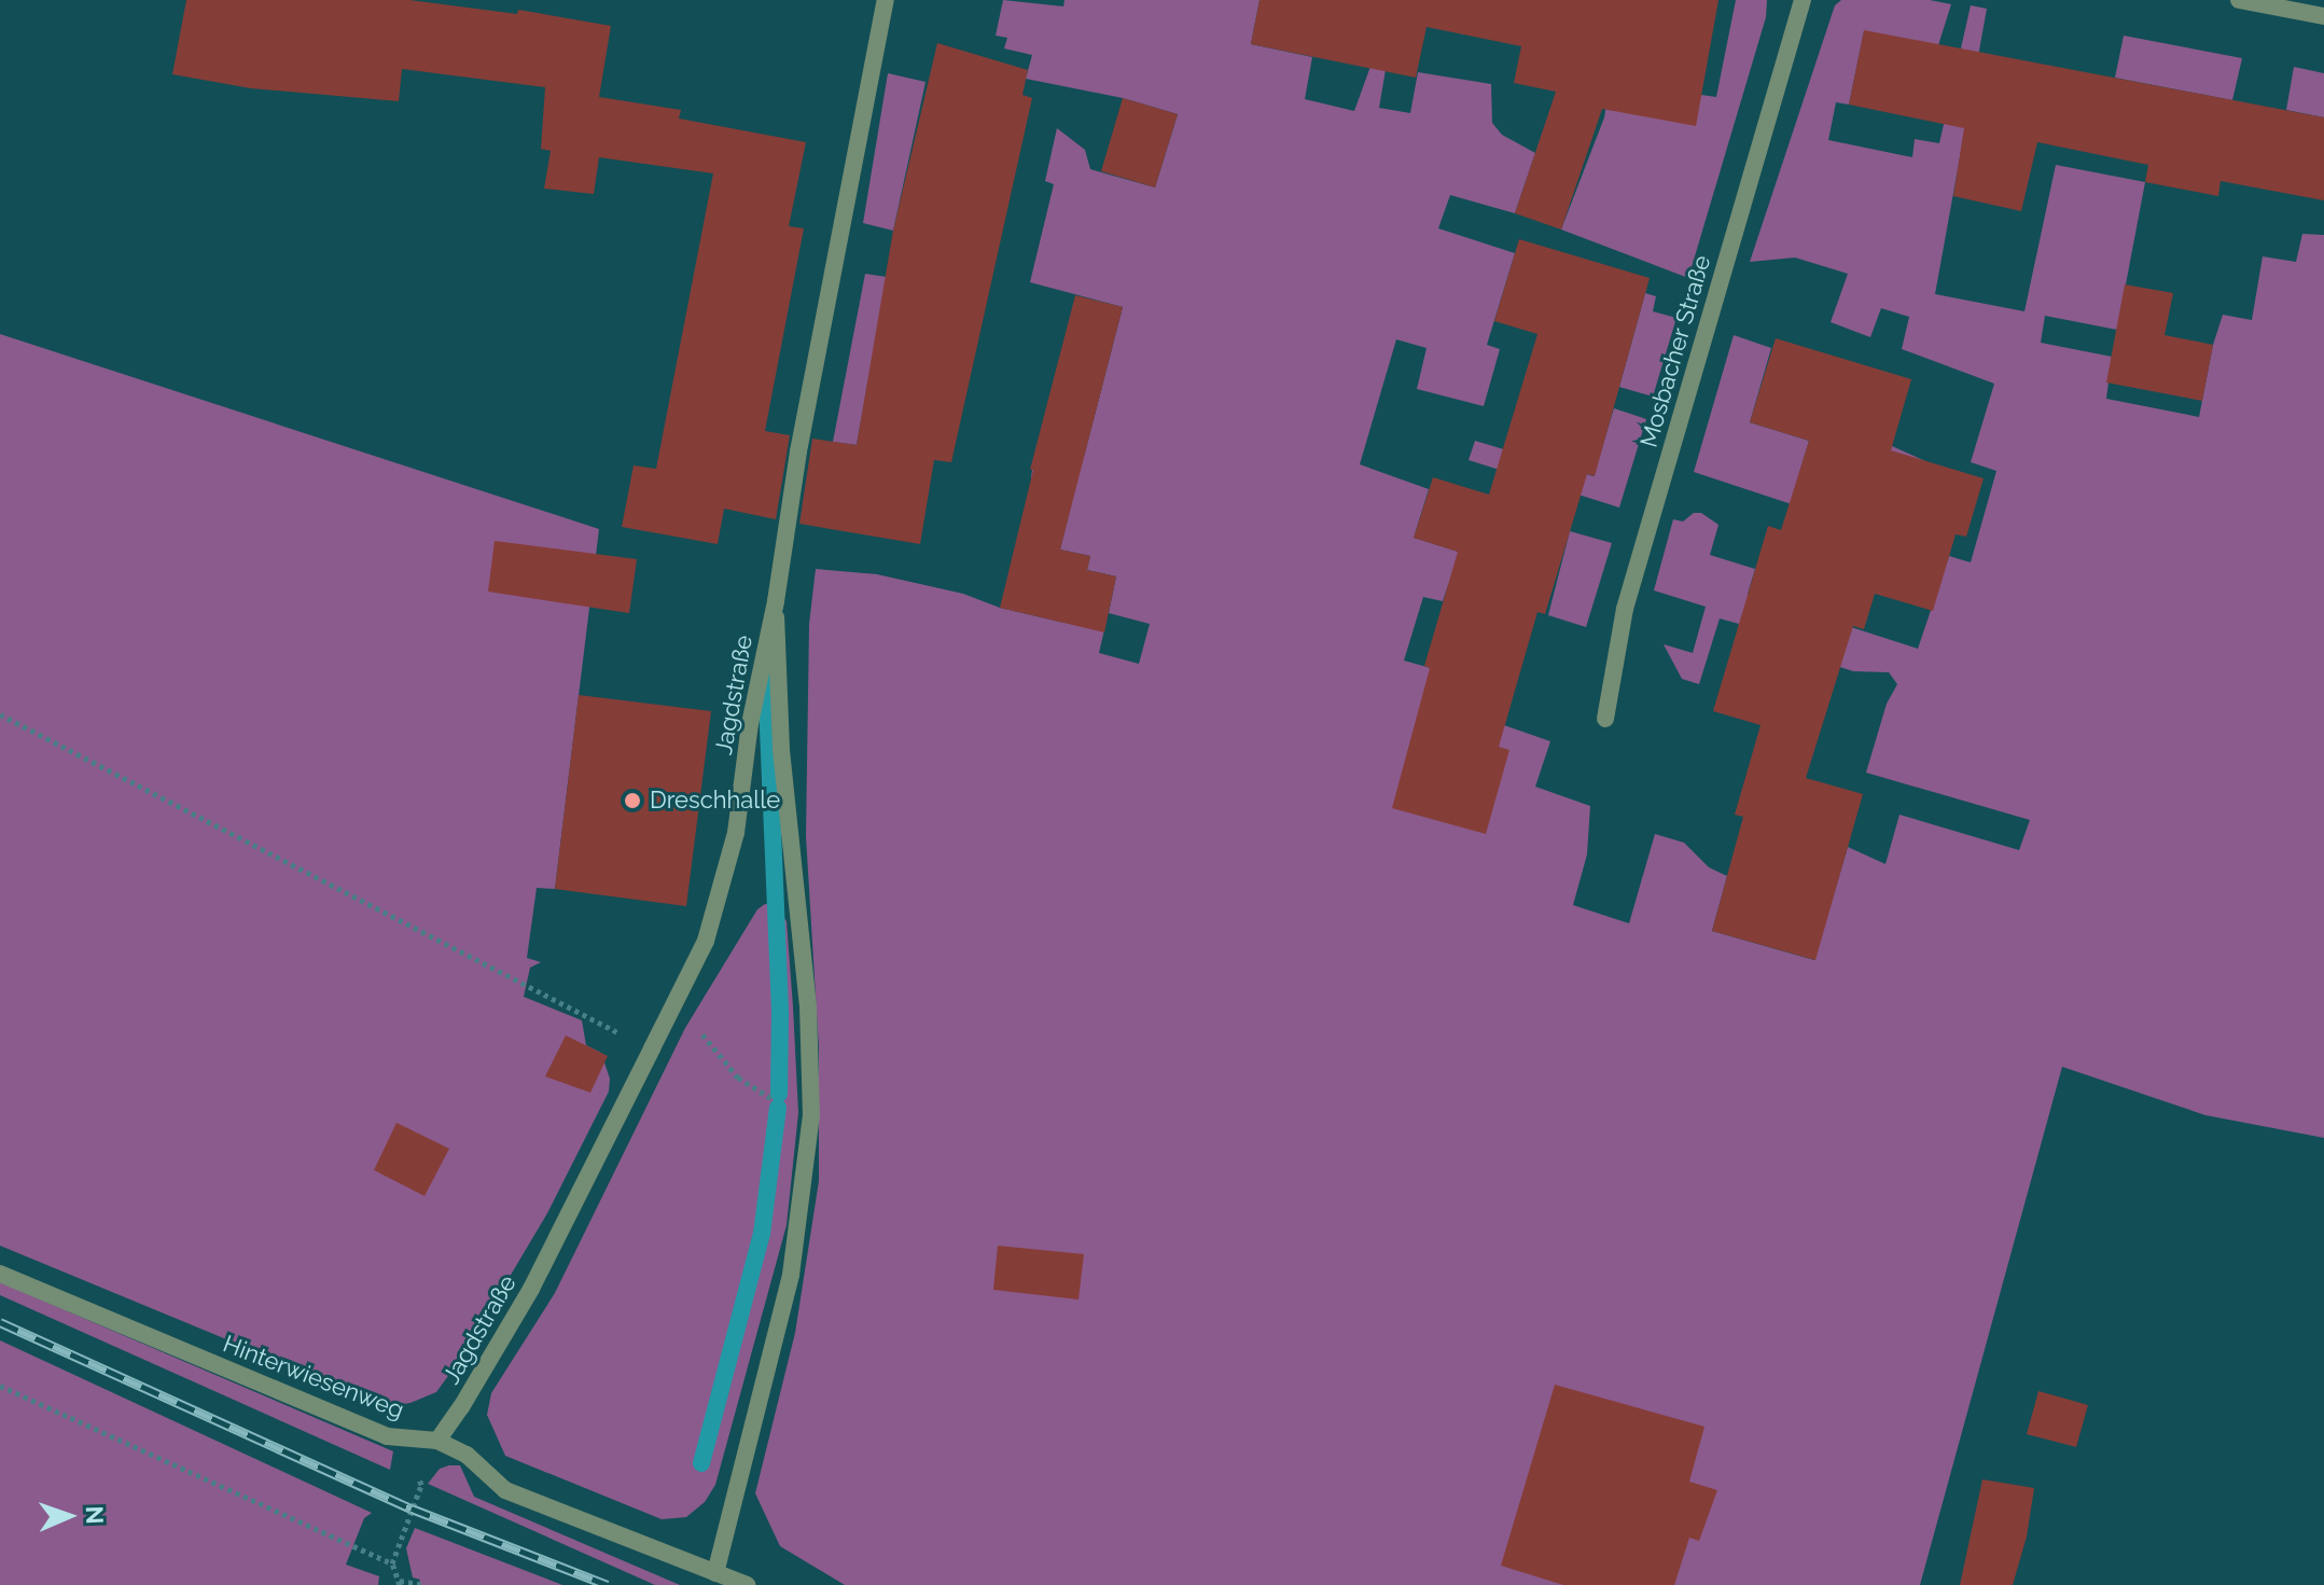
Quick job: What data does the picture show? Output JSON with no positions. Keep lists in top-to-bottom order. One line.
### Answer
{"streets":{"street":["Mosbacher Straße","Jagdstraße","Hinterwiesenweg"]},"crossings":[["Jagdstraße","Hinterwiesenweg"]],"places":["Dreschhalle"],"north":"right"}
